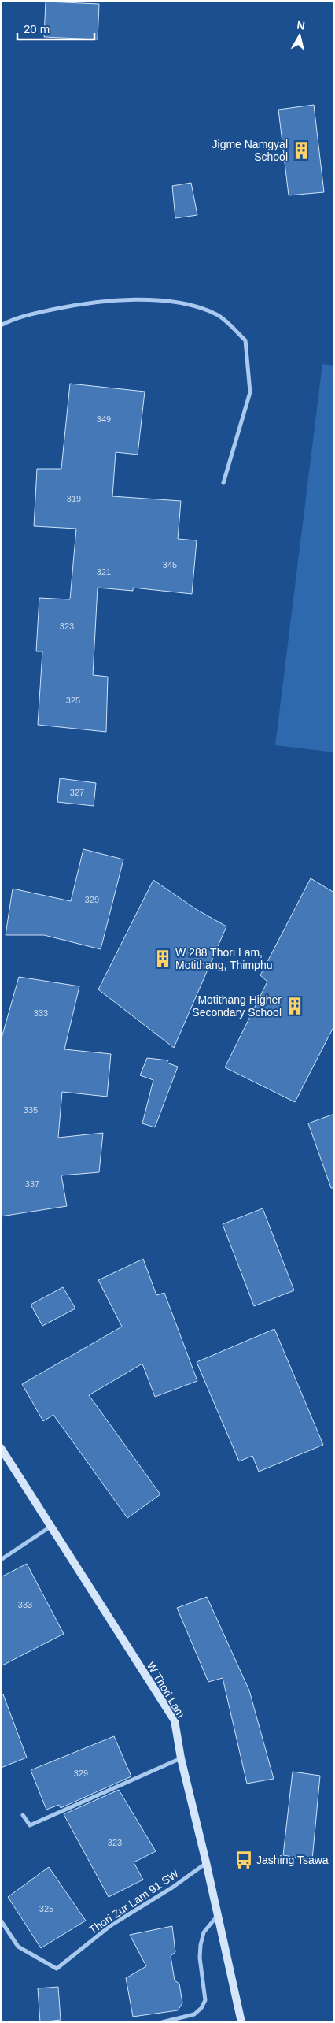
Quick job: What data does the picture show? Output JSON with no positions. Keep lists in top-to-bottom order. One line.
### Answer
{"streets":{"main road":["W Thori Lam"],"street":["Thori Zur Lam 91 SW"]},"crossings":[["W Thori Lam","Thori Zur Lam 91 SW"]],"places":{"building":["Jigme Namgyal School","W 288 Thori Lam, Motithang, Thimphu","Motithang Higher Secondary School"],"bus stop":["Jashing Tsawa"]},"house_numbers":["349","319","345","321","323","325","327","329","333","335","337","333","329","323","325"],"scale_bar":"20 m","north":"top"}
